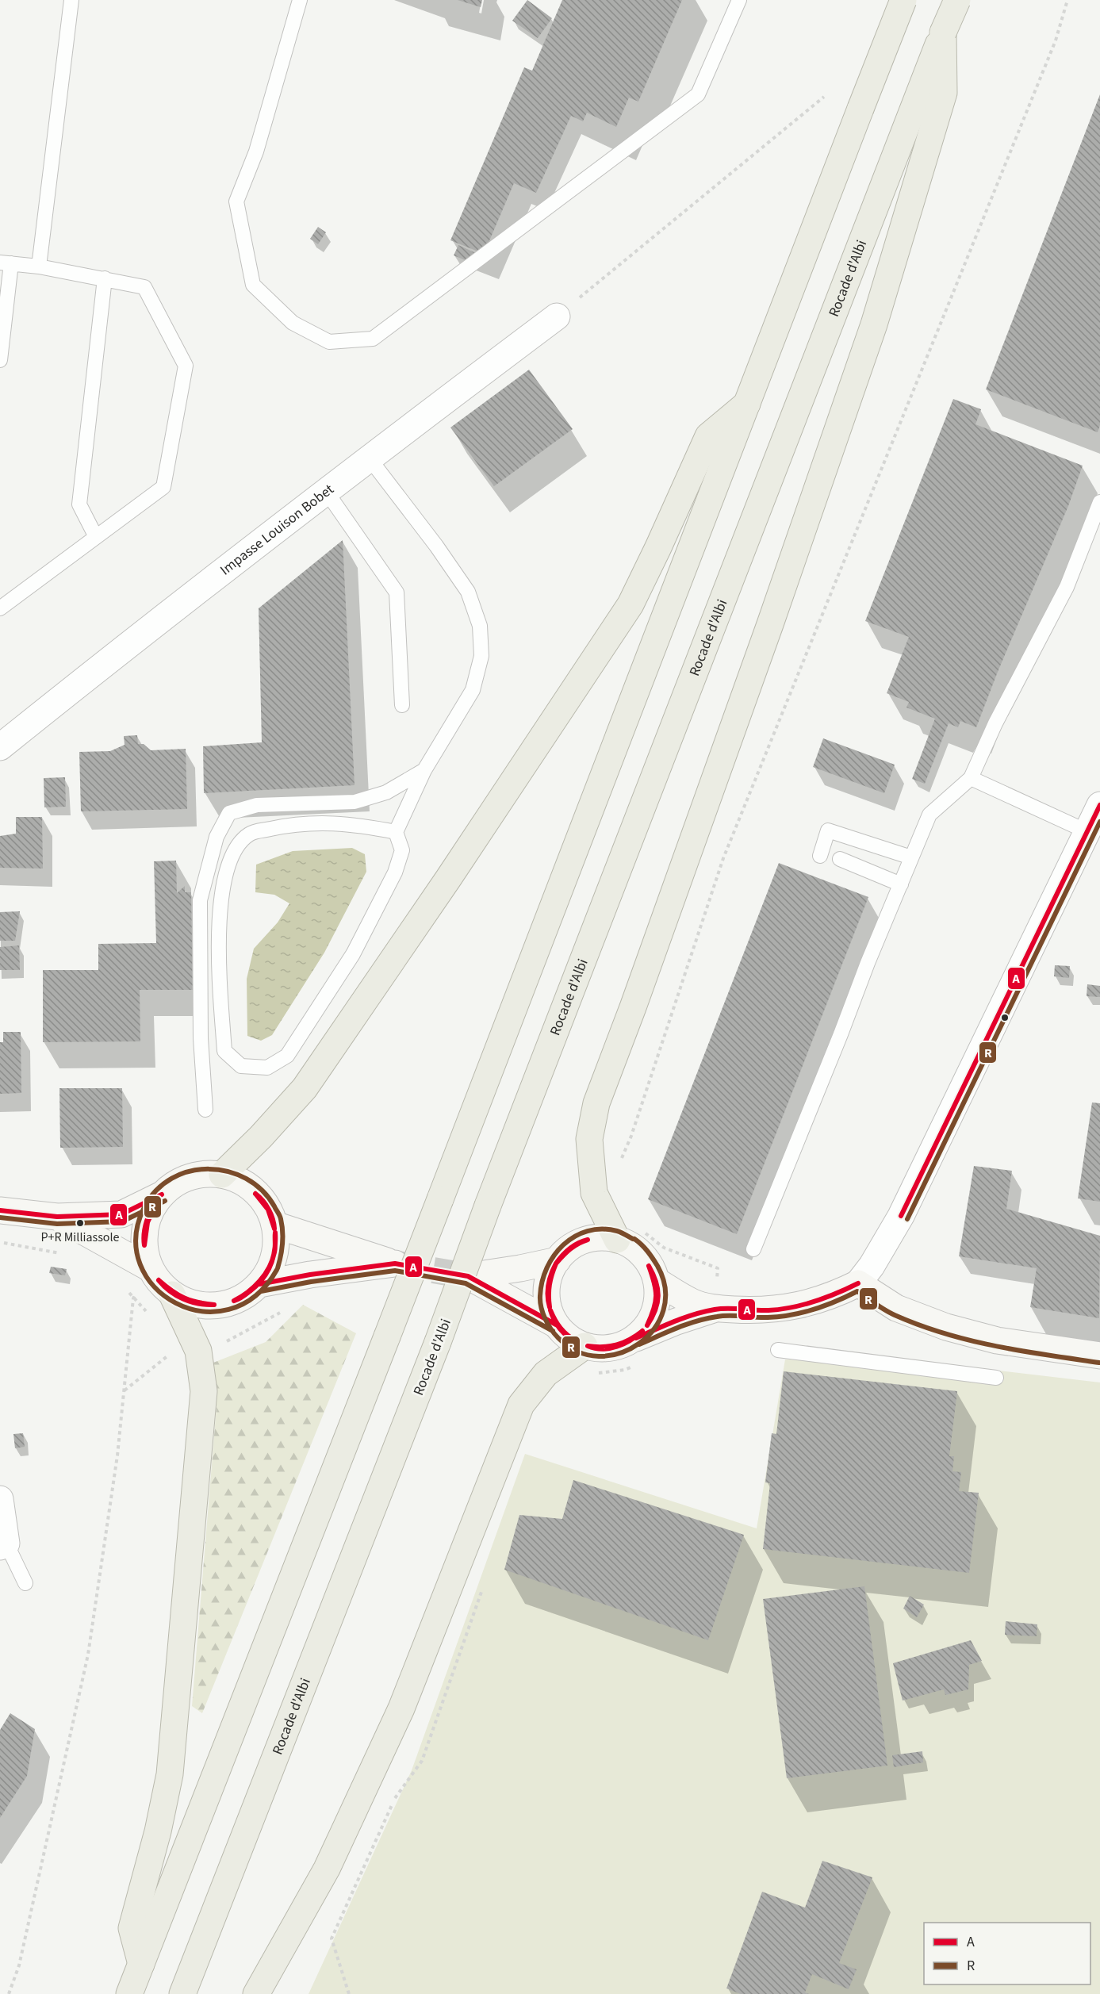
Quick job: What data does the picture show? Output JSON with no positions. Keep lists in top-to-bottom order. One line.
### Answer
{"streets":{"highway":["Rocade d'Albi"],"street":["Impasse Louison Bobet"]},"places":["P+R Milliassole"],"lines":["transit line A","transit line R"],"legend":["A","R"]}
